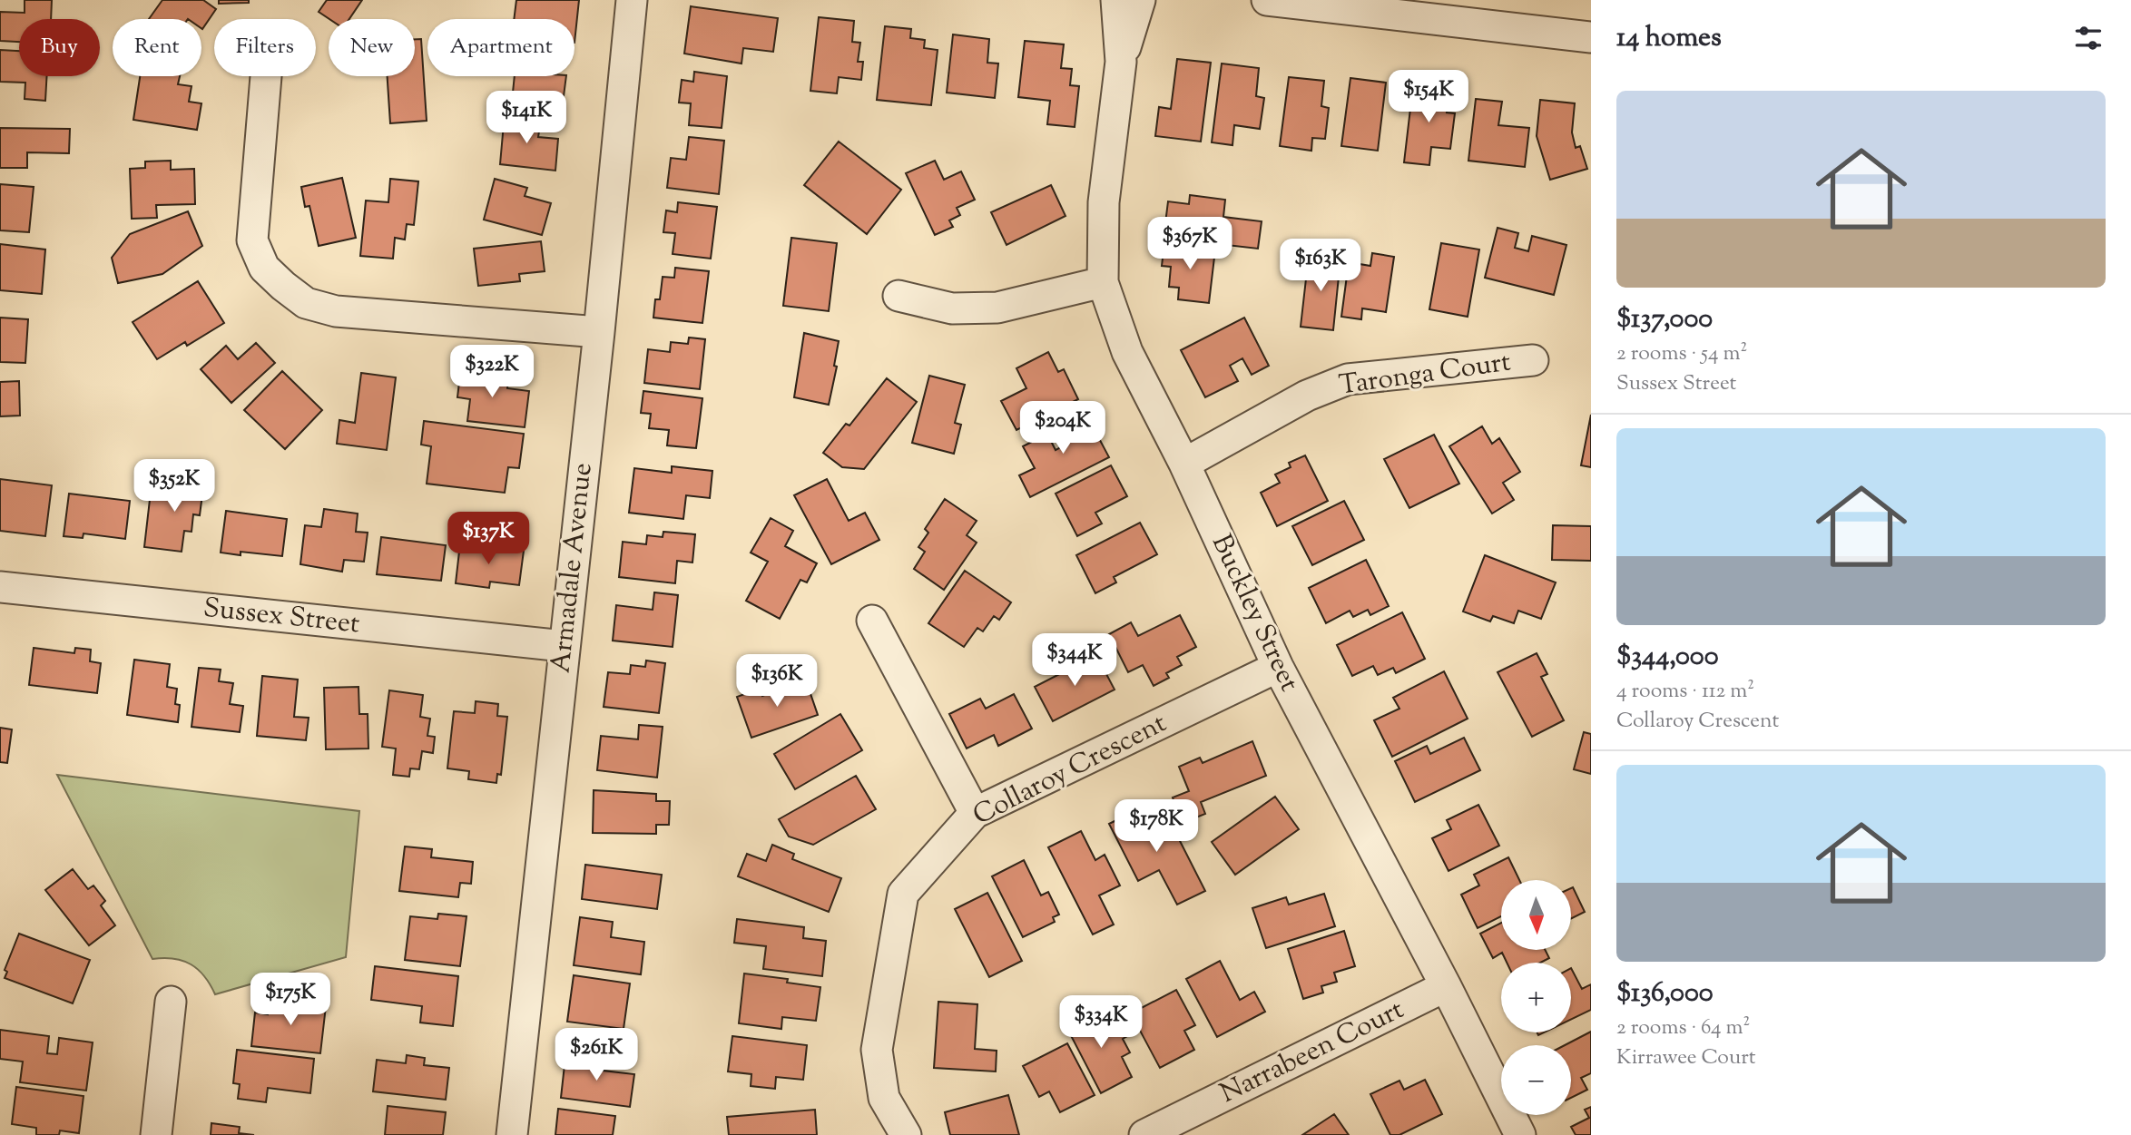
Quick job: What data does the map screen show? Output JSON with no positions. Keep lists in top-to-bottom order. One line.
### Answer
{"streets":{"street":["Taronga Court","Armadale Avenue","Buckley Street","Sussex Street","Collaroy Crescent","Narrabeen Court"]},"crossings":[["Taronga Court","Buckley Street"],["Armadale Avenue","Sussex Street"],["Buckley Street","Collaroy Crescent"],["Buckley Street","Narrabeen Court"]],"north":"bottom","page":{"heading":"14 homes","chip":["Buy","Rent","Filters","New","Apartment"],"price":["$154K","$141K","$367K","$163K","$322K","$204K","$352K","$137K","$344K","$136K","$178K","$175K","$334K","$261K"],"list":[{"name":"$137,000","note":"2 rooms · 54 m² · Sussex Street"},{"name":"$344,000","note":"4 rooms · 112 m² · Collaroy Crescent"},{"name":"$136,000","note":"2 rooms · 64 m² · Kirrawee Court"}],"map_buttons":["+","−"]}}
